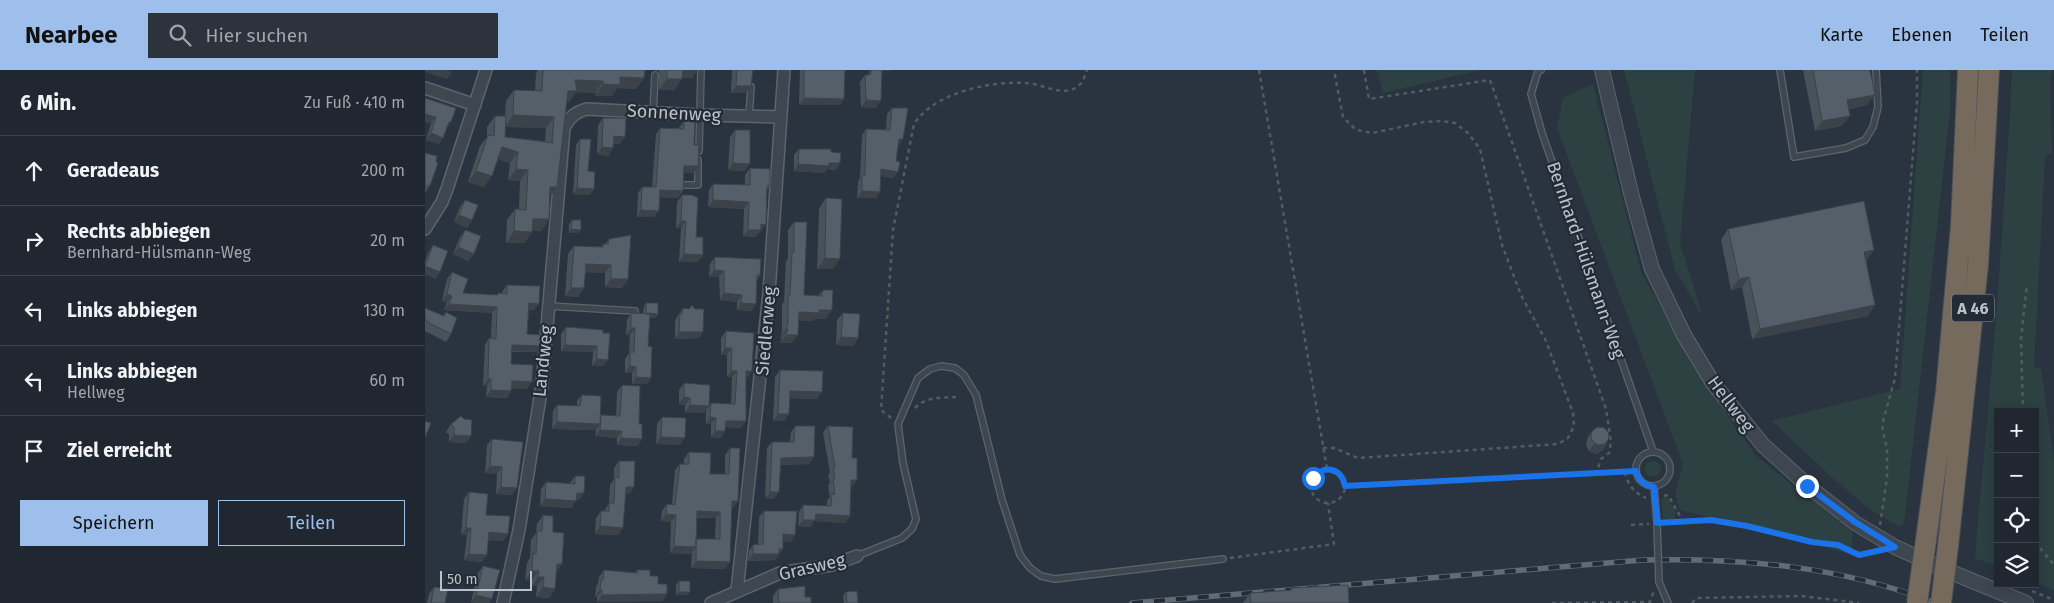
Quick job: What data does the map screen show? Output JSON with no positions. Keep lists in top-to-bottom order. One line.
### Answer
{"streets":{"highway":["A 46"],"street":["Sonnenweg","Siedlerweg","Landweg","Hellweg","Grasweg"],"lane":["Bernhard-Hülsmann-Weg"]},"crossings":[["Sonnenweg","Siedlerweg"],["Sonnenweg","Landweg"],["Siedlerweg","Grasweg"]],"scale_bar":"50 m","page":{"header":"Nearbee","search":"Hier suchen","nav":["Karte","Ebenen","Teilen"],"heading":["6 Min.","Zu Fuß · 410 m"],"list":[["Geradeaus","200 m"],["Rechts abbiegen","Bernhard-Hülsmann-Weg","20 m"],["Links abbiegen","130 m"],["Links abbiegen","Hellweg","60 m"],"Ziel erreicht"],"map_buttons":["+","−"],"buttons":["Speichern","Teilen"],"scale":"50 m"}}
